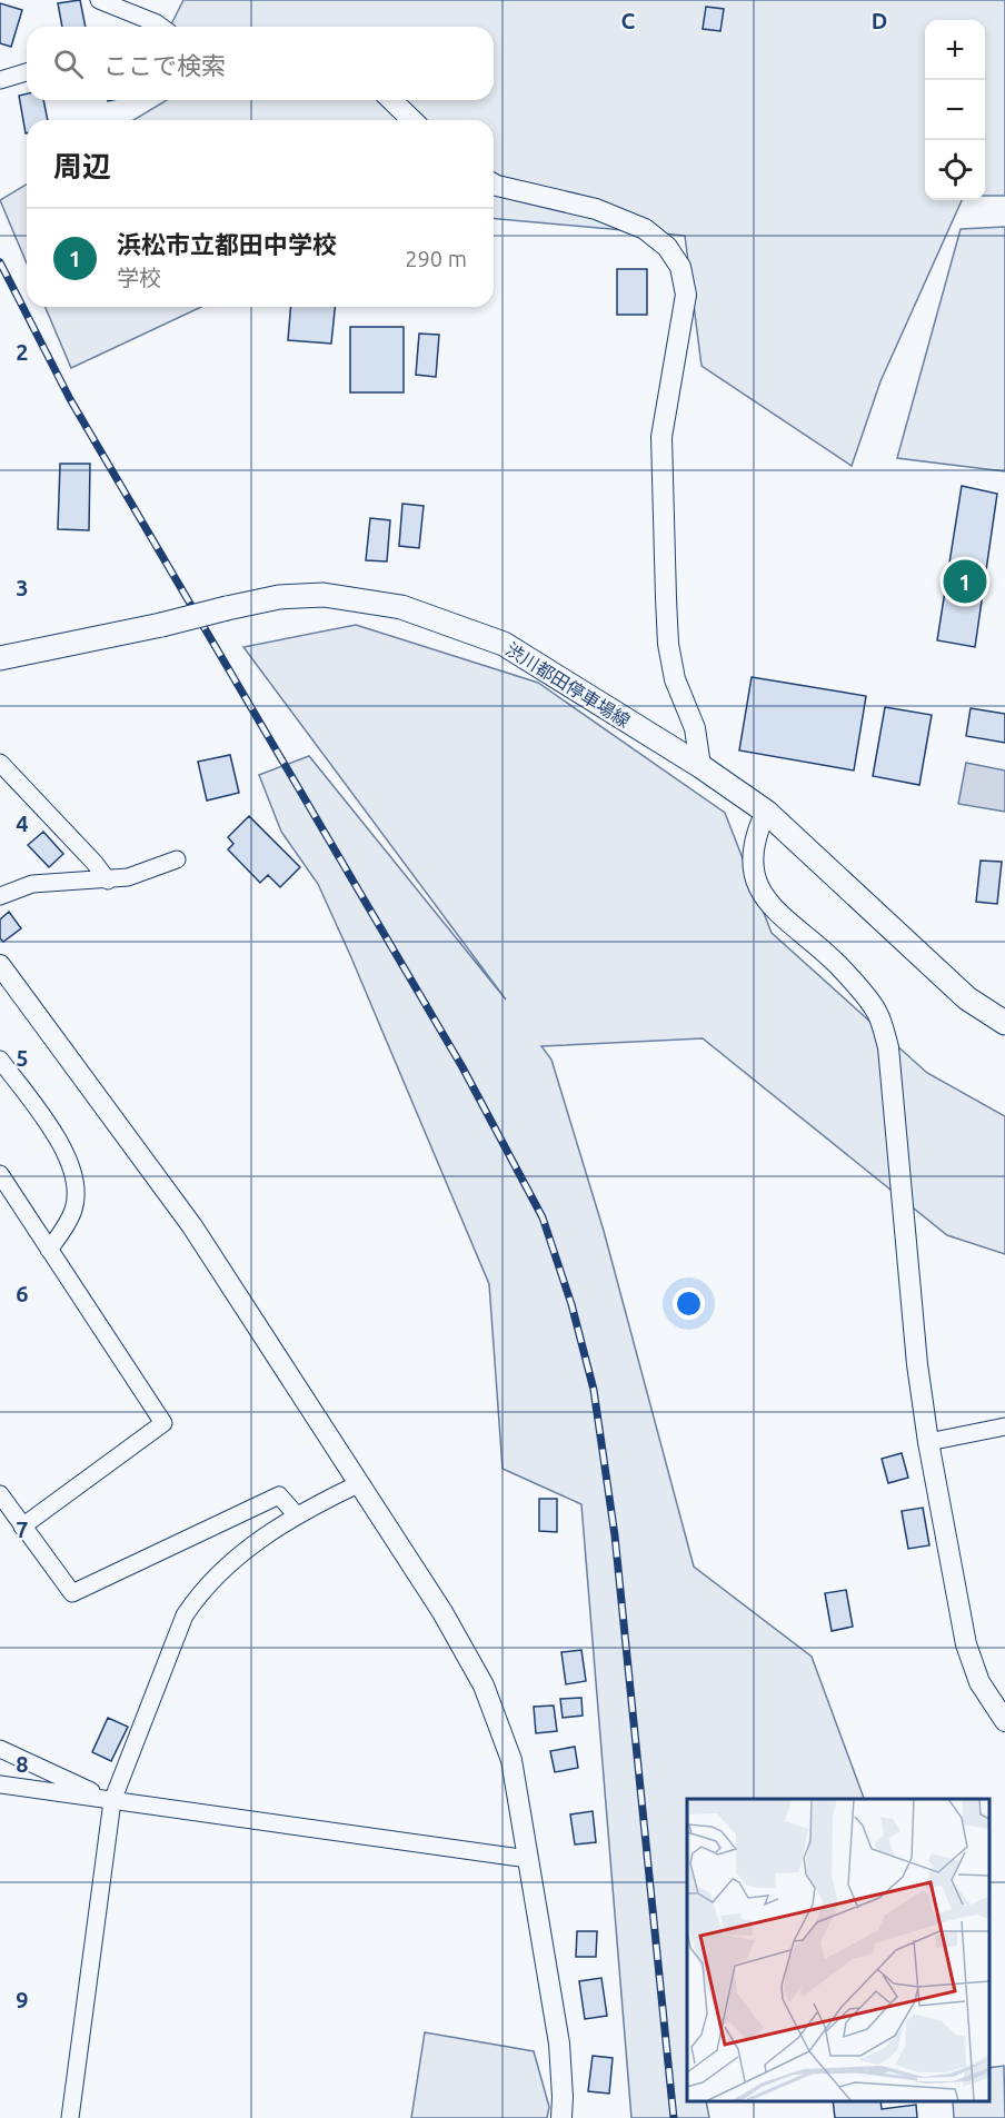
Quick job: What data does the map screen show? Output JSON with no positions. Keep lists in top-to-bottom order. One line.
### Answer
{"streets":{"main road":["渋川都田停車場線"]},"page":{"map_buttons":["+","−"],"search":"ここで検索","heading":"周辺","list":[{"mark":"1","name":"浜松市立都田中学校","note":"学校","value":"290 m"}],"pins":"1"},"grid":{"columns":["C","D"],"rows":["2","3","4","5","6","7","8","9"]}}
